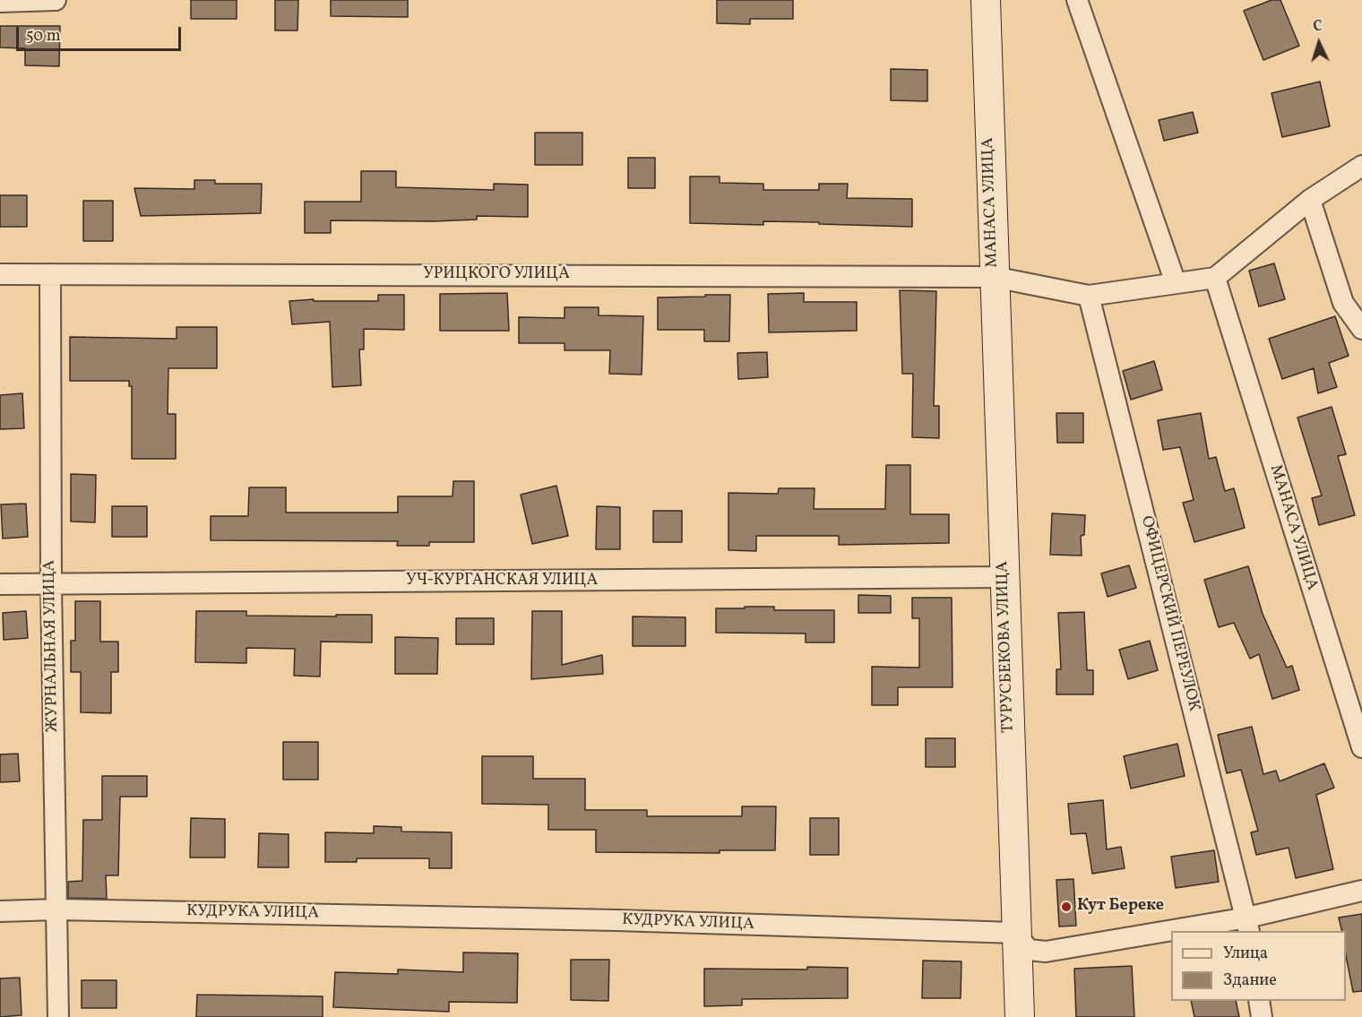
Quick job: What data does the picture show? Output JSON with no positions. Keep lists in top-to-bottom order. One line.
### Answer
{"streets":{"street":["МАНАСА УЛИЦА","УРИЦКОГО УЛИЦА","УЧ-КУРГАНСКАЯ УЛИЦА","ОФИЦЕРСКИЙ ПЕРЕУЛОК","ЖУРНАЛЬНАЯ УЛИЦА","ТУРУСБЕКОВА УЛИЦА","КУДРУКА УЛИЦА"]},"crossings":[["МАНАСА УЛИЦА","УРИЦКОГО УЛИЦА"],["МАНАСА УЛИЦА","ОФИЦЕРСКИЙ ПЕРЕУЛОК"],["МАНАСА УЛИЦА","ТУРУСБЕКОВА УЛИЦА"],["УРИЦКОГО УЛИЦА","ЖУРНАЛЬНАЯ УЛИЦА"],["УРИЦКОГО УЛИЦА","ТУРУСБЕКОВА УЛИЦА"],["УЧ-КУРГАНСКАЯ УЛИЦА","ЖУРНАЛЬНАЯ УЛИЦА"],["УЧ-КУРГАНСКАЯ УЛИЦА","ТУРУСБЕКОВА УЛИЦА"],["ЖУРНАЛЬНАЯ УЛИЦА","КУДРУКА УЛИЦА"],["ТУРУСБЕКОВА УЛИЦА","КУДРУКА УЛИЦА"]],"places":["Кут Береке"],"legend":["Улица","Здание"],"scale_bar":"50 m","north":"top"}
